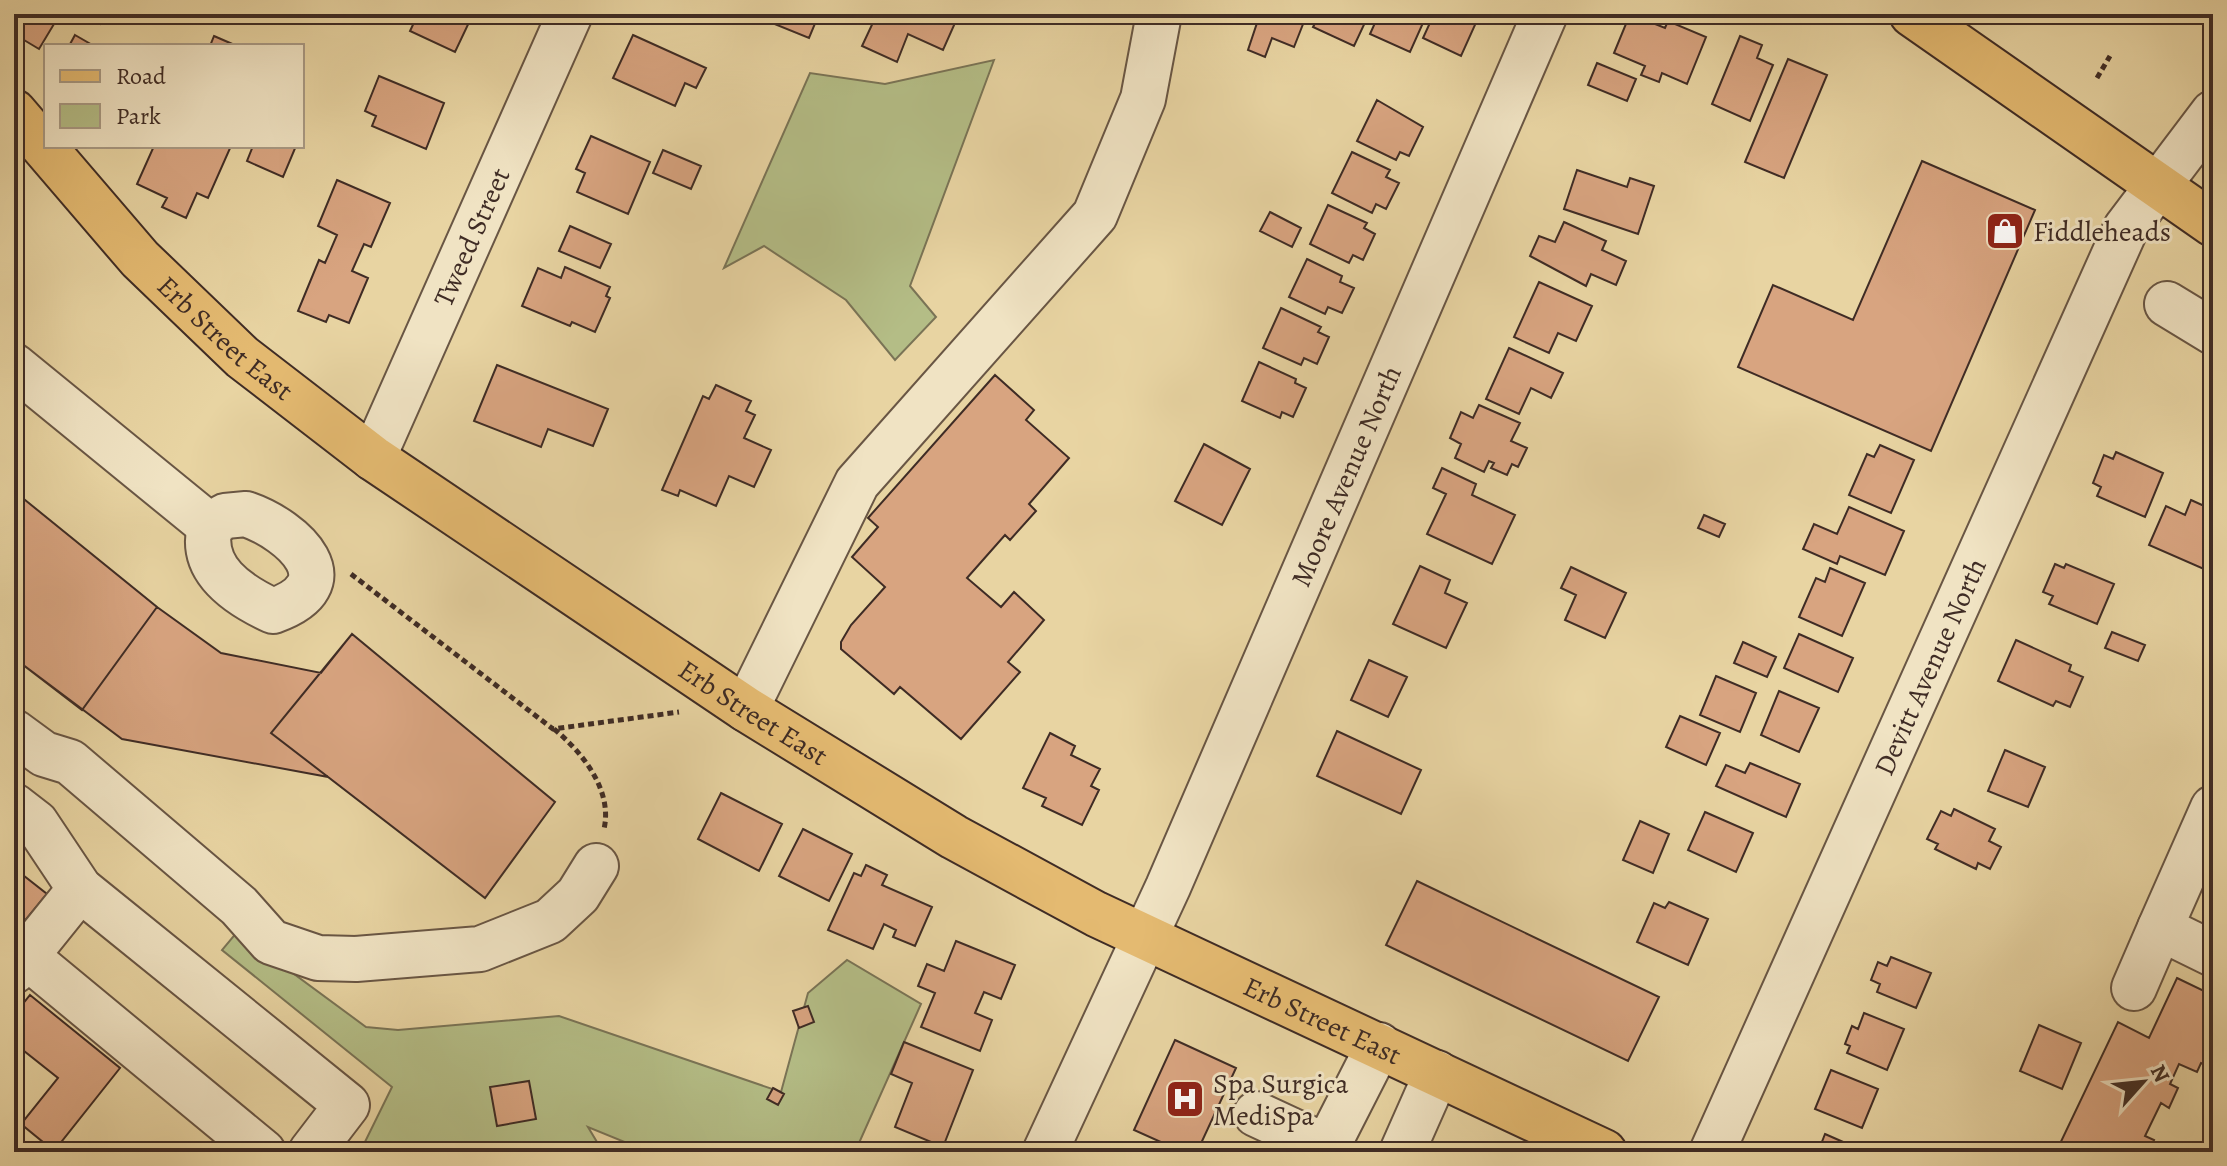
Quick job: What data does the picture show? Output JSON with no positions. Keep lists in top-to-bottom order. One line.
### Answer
{"streets":{"main road":["Erb Street East"],"street":["Tweed Street","Moore Avenue North","Devitt Avenue North"]},"crossings":[["Tweed Street","Erb Street East"],["Erb Street East","Moore Avenue North"]],"places":{"shop":["Fiddleheads"],"hospital":["Spa Surgica MediSpa"]},"legend":["Road","Park"],"north":"top right"}
